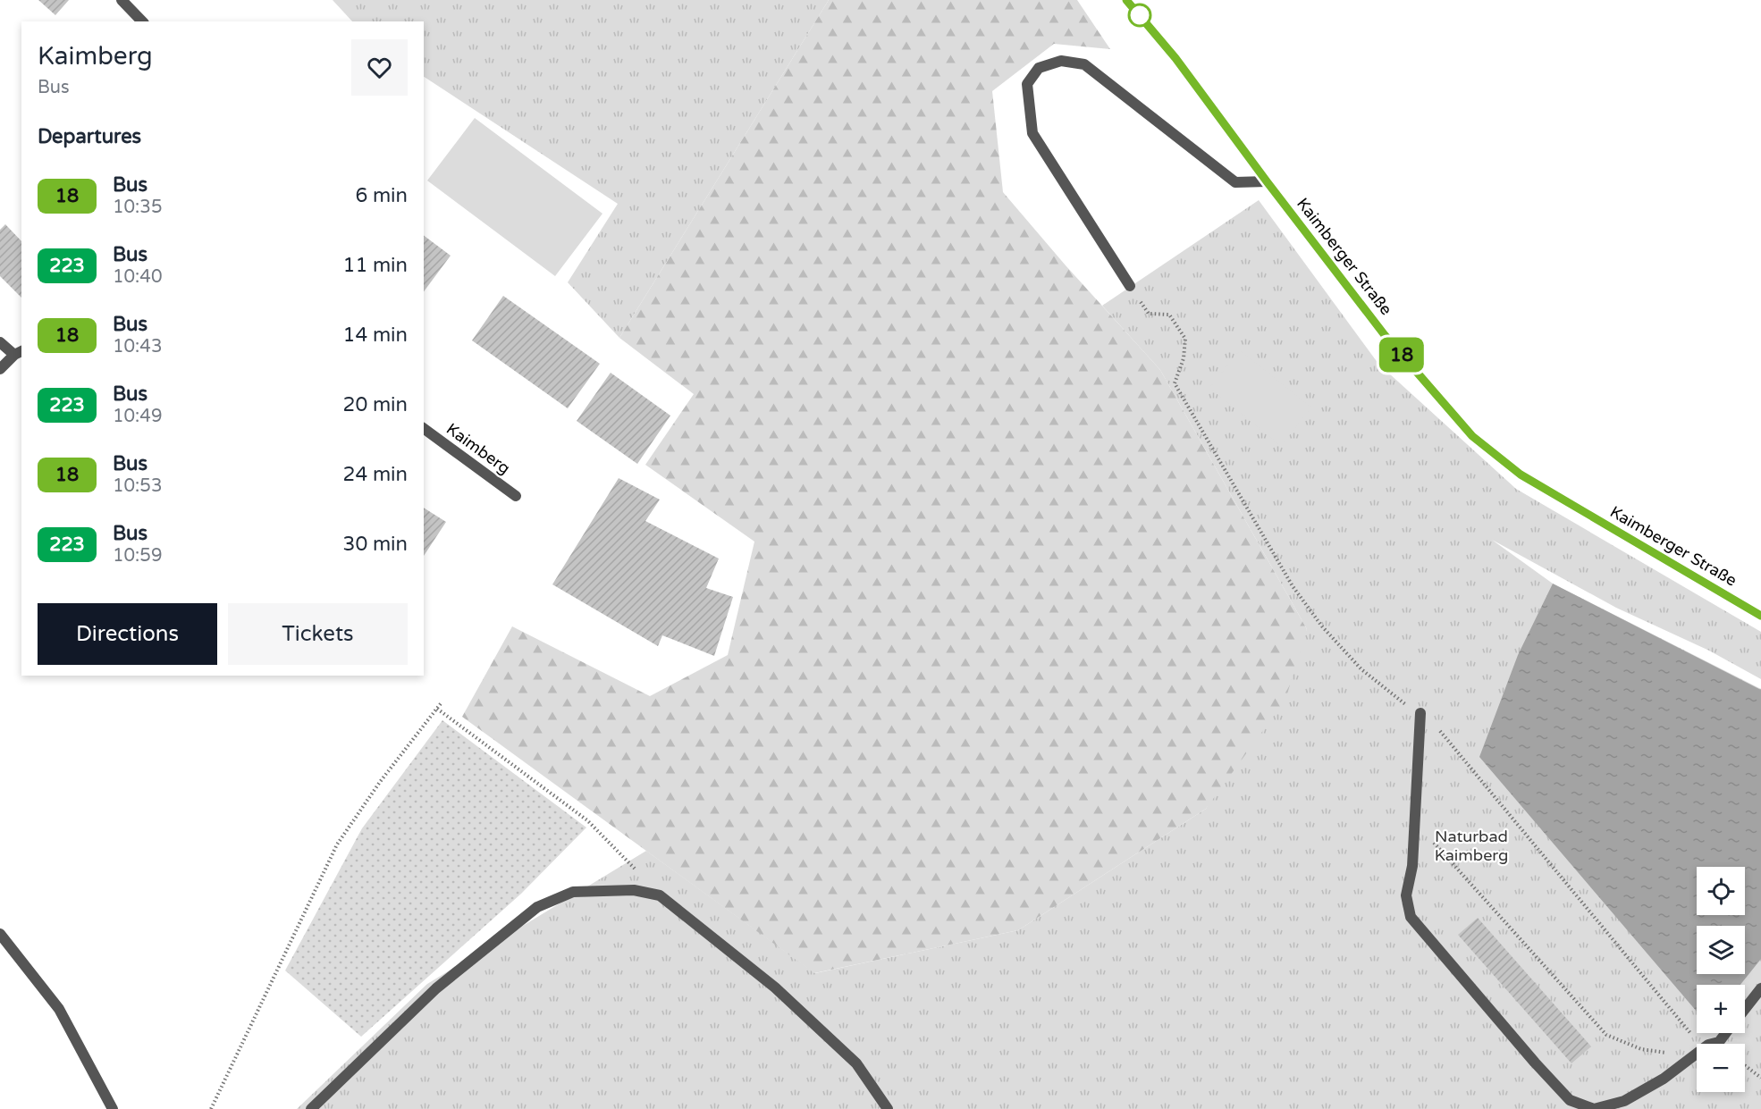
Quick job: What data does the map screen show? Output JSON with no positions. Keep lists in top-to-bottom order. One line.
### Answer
{"streets":{"main road":["Kaimberger Straße"],"street":["Kaimberg"]},"parks":["Naturbad Kaimberg"],"lines":["bus line 18"],"page":{"on_map":"18","heading":[["Kaimberg","Bus"],"Departures"],"list":[{"mark":"18","name":"Bus","note":"10:35","value":"6 min"},{"mark":"223","name":"Bus","note":"10:40","value":"11 min"},{"mark":"18","name":"Bus","note":"10:43","value":"14 min"},{"mark":"223","name":"Bus","note":"10:49","value":"20 min"},{"mark":"18","name":"Bus","note":"10:53","value":"24 min"},{"mark":"223","name":"Bus","note":"10:59","value":"30 min"}],"buttons":["Directions","Tickets"],"map_buttons":["+","−"]}}
